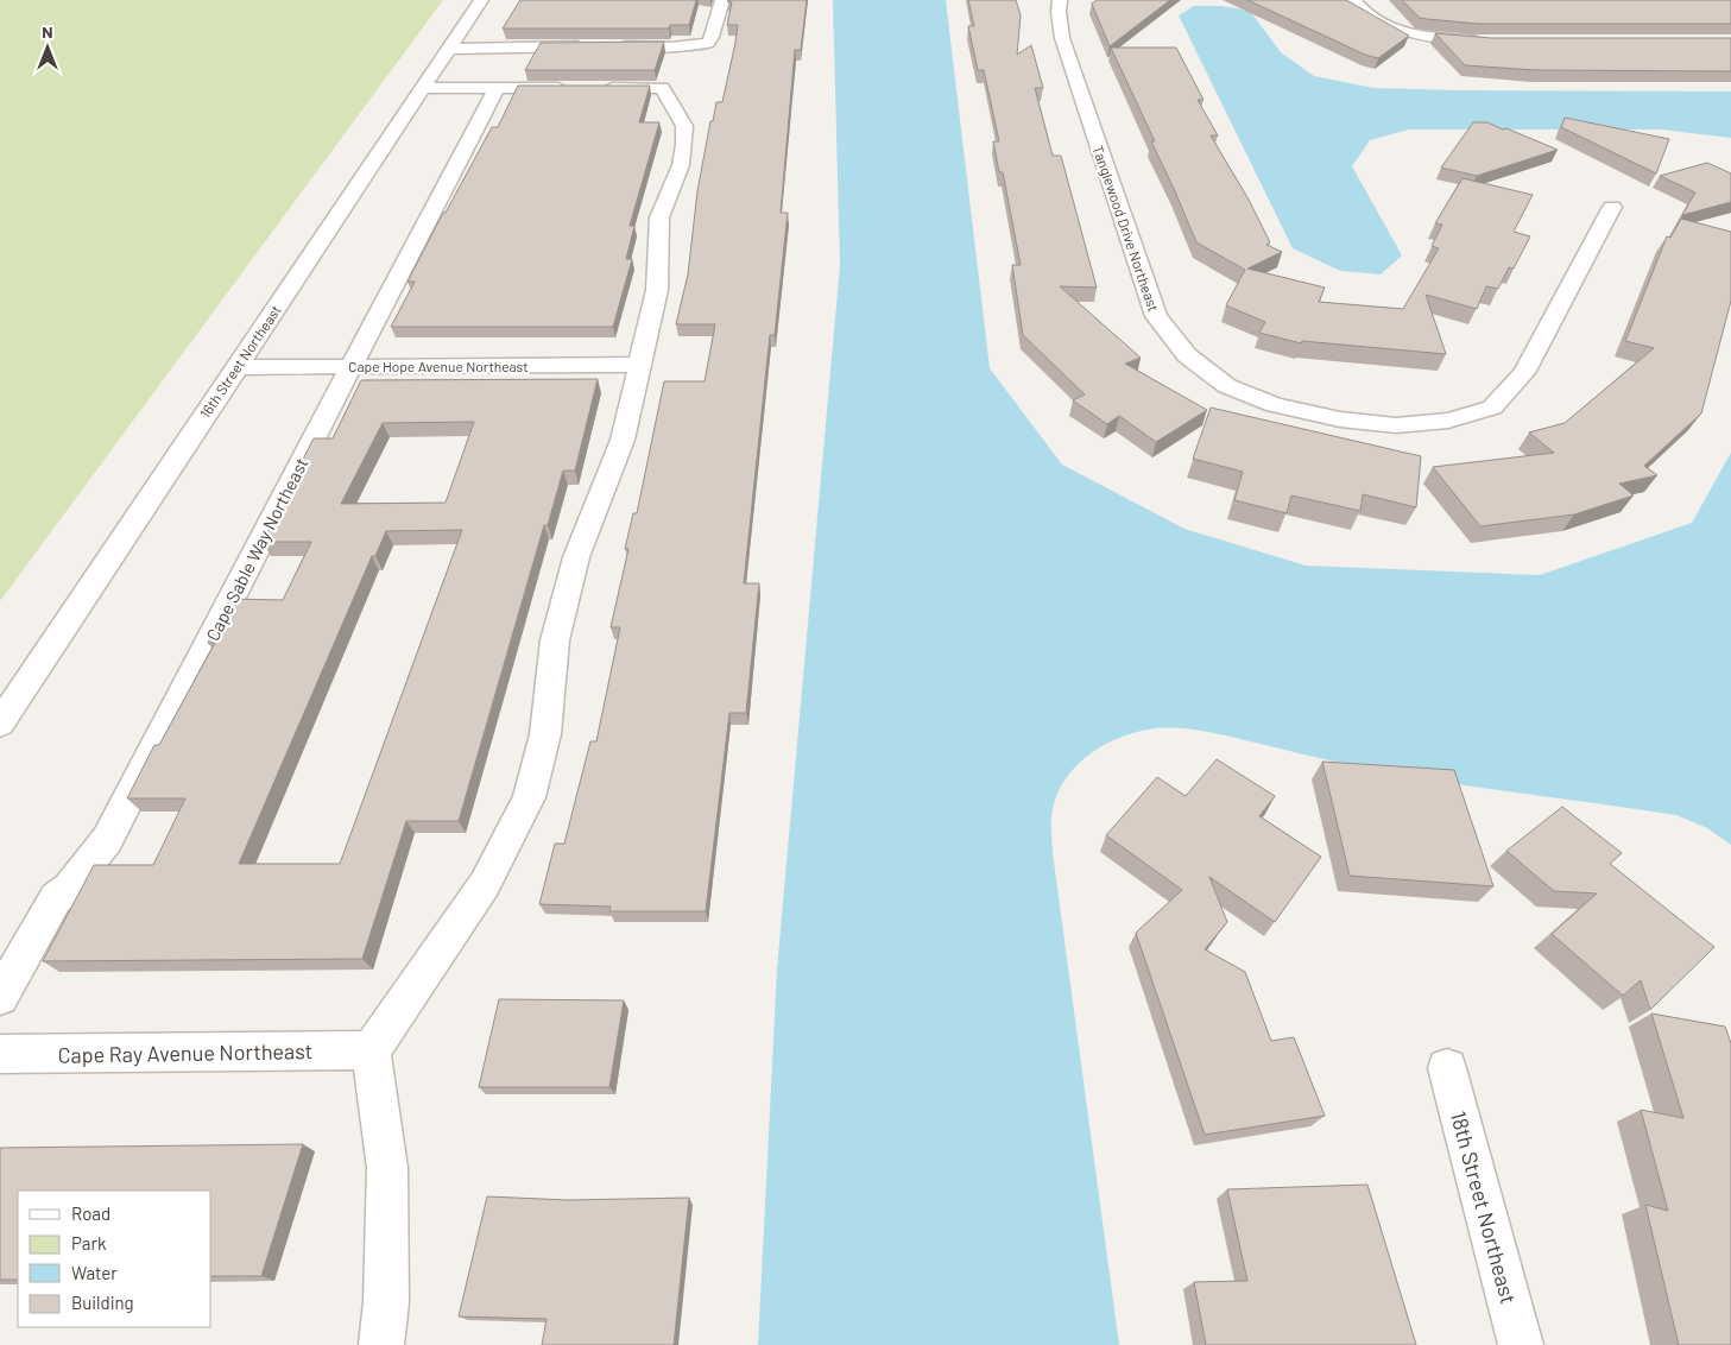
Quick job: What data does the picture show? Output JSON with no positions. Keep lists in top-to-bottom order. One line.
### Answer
{"streets":{"street":["Tanglewood Drive Northeast","16th Street Northeast","Cape Hope Avenue Northeast","Cape Sable Way Northeast","Cape Ray Avenue Northeast","18th Street Northeast"]},"crossings":[["16th Street Northeast","Cape Hope Avenue Northeast"],["Cape Hope Avenue Northeast","Cape Sable Way Northeast"]],"legend":["Road","Park","Water","Building"],"north":"top"}
